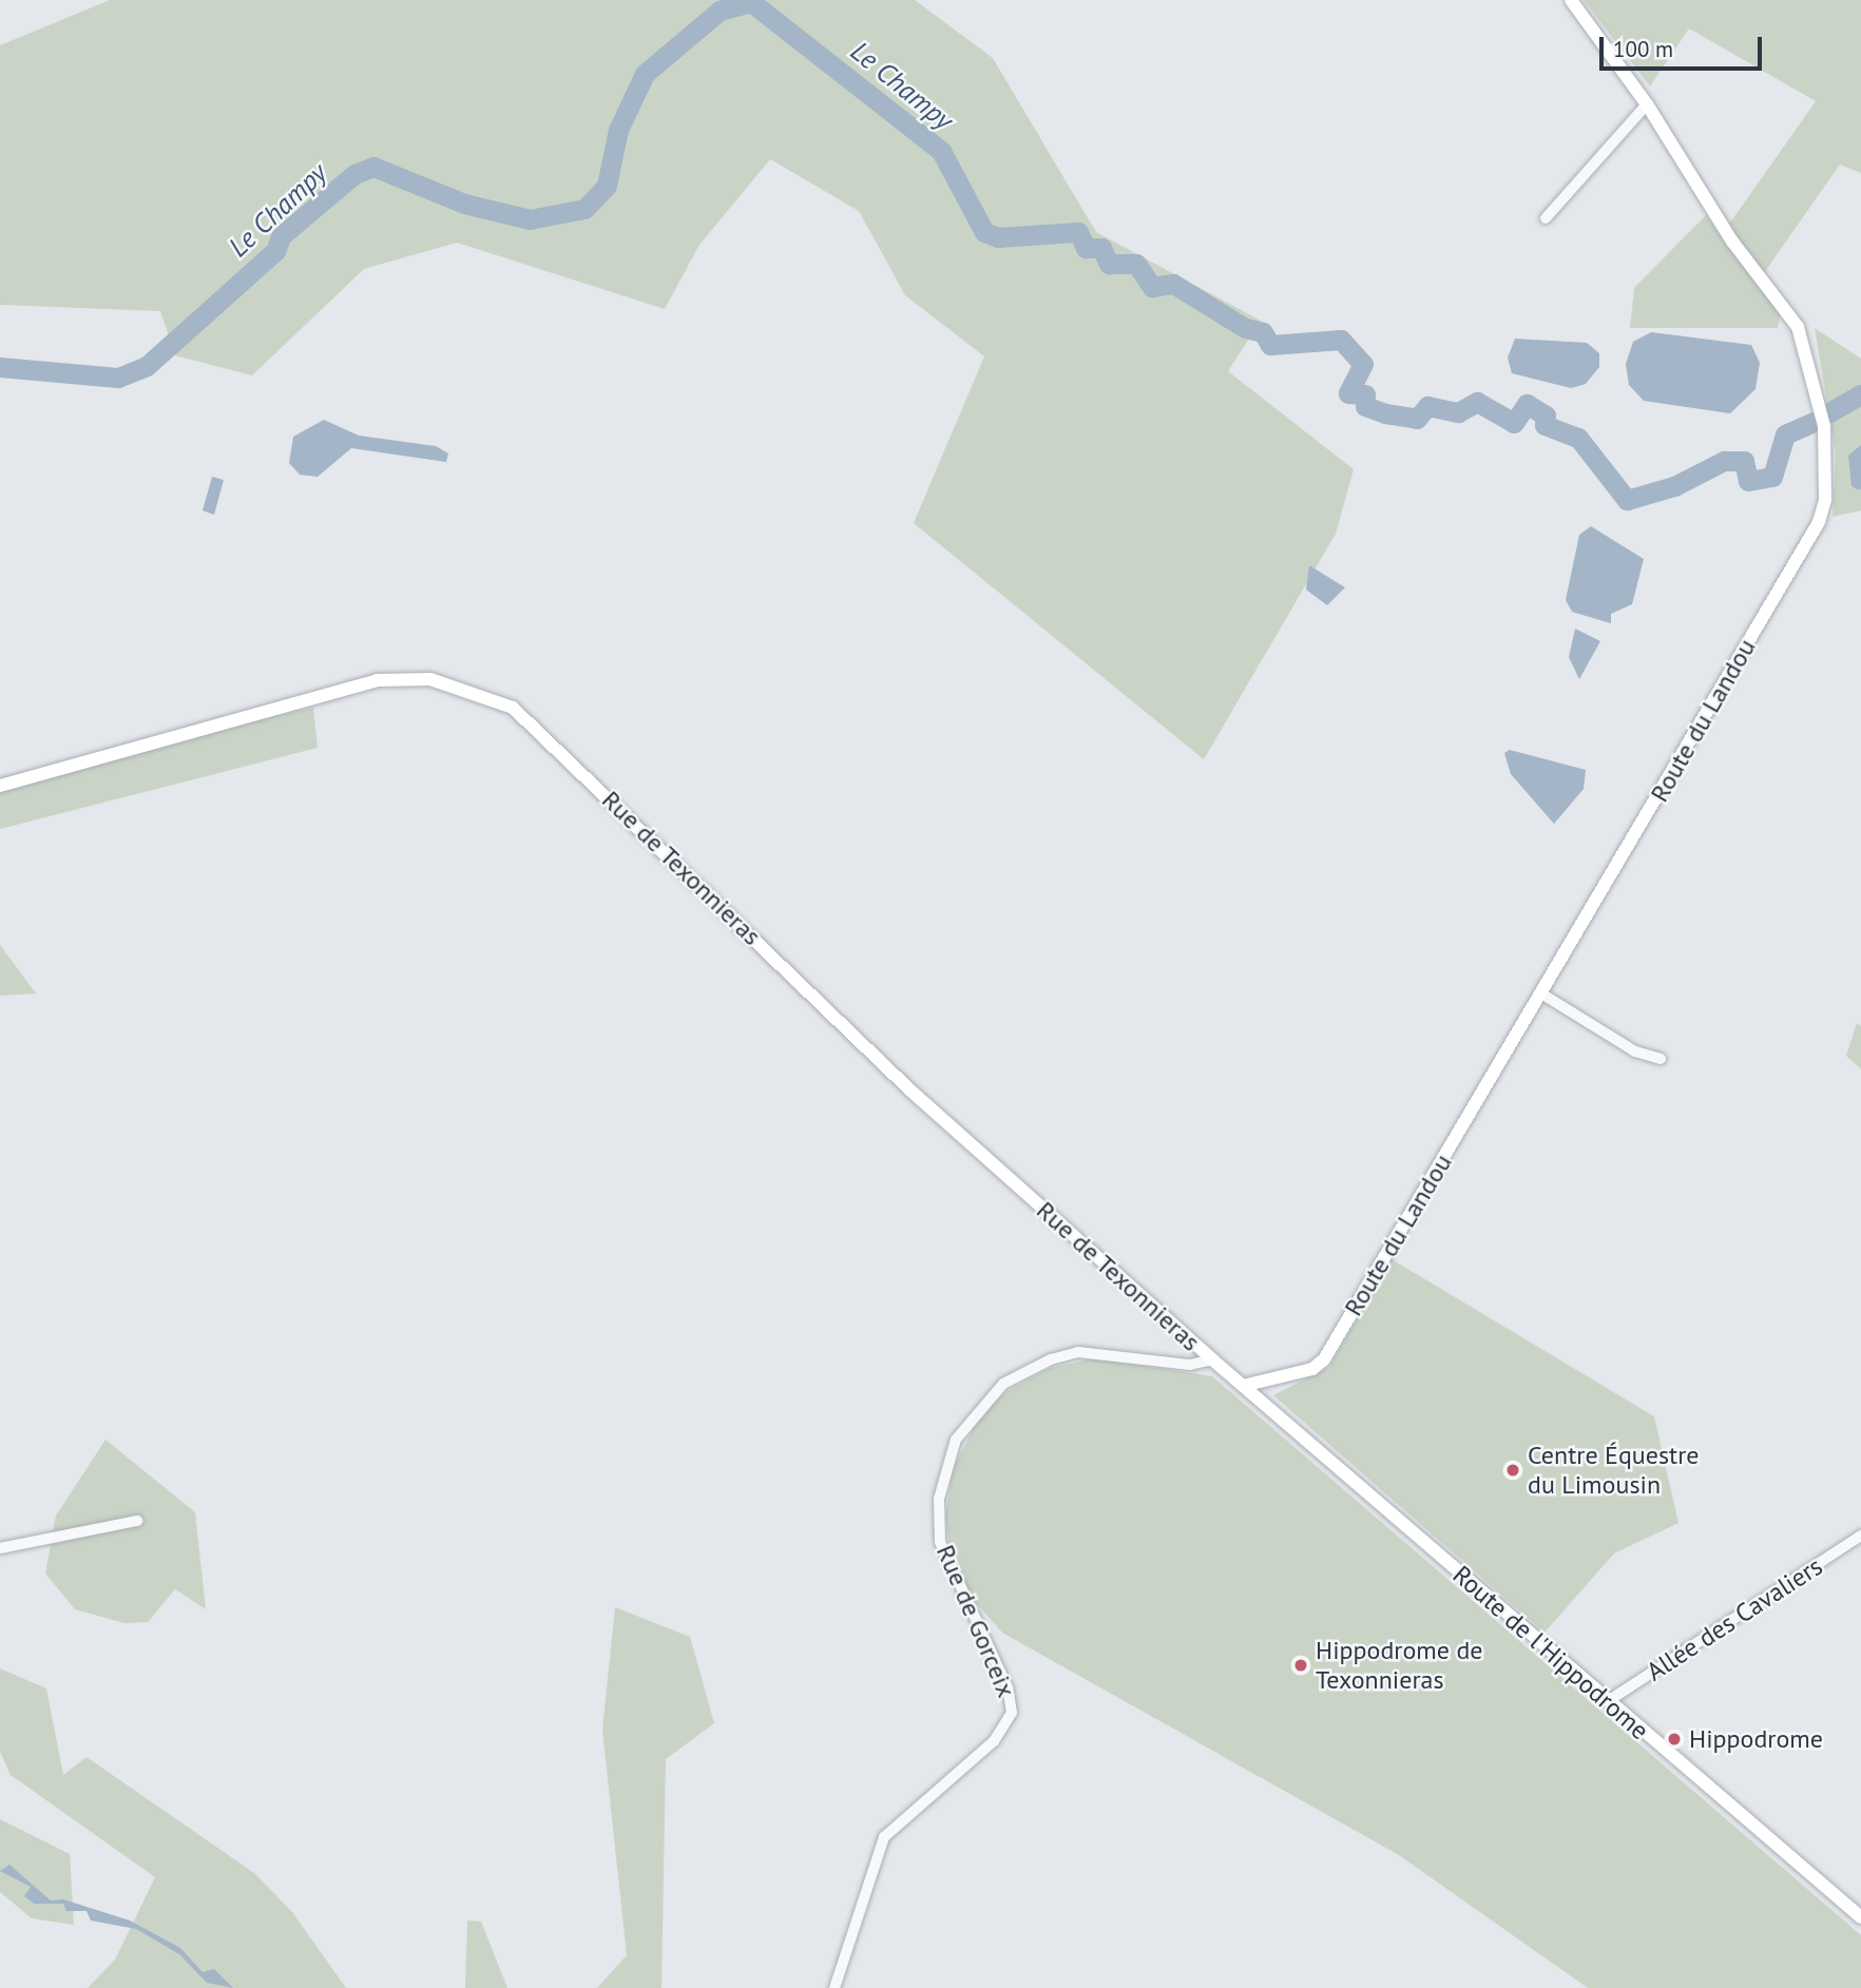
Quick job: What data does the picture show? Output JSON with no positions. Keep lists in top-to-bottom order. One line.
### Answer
{"streets":{"main road":["Route du Landou","Rue de Texonnieras","Route de l'Hippodrome"],"street":["Allée des Cavaliers","Rue de Gorceix"]},"crossings":[["Route du Landou","Rue de Texonnieras"],["Route du Landou","Route de l'Hippodrome"],["Rue de Texonnieras","Rue de Gorceix"],["Rue de Texonnieras","Route de l'Hippodrome"],["Allée des Cavaliers","Route de l'Hippodrome"]],"water":["Le Champy"],"places":["Centre Équestre du Limousin","Hippodrome de Texonnieras","Hippodrome"],"scale_bar":"100 m"}
